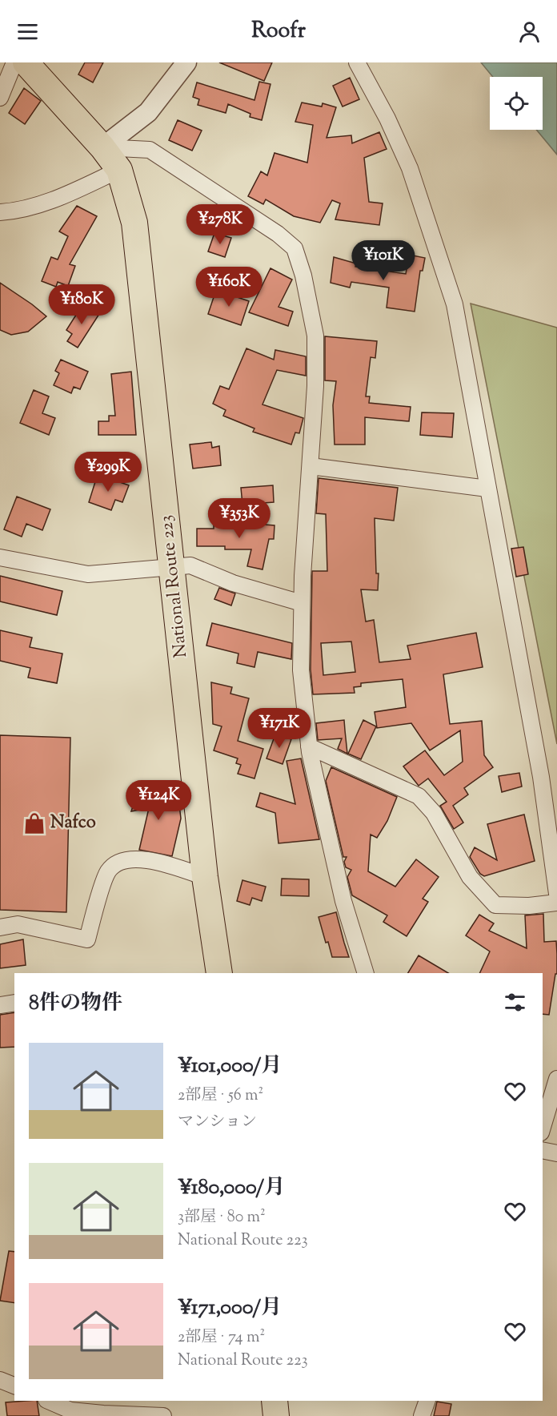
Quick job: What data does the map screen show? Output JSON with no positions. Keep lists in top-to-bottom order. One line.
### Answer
{"streets":{"highway":["National Route 223"]},"places":{"shop":["Nafco"]},"page":{"header":"Roofr","price":["¥278K","¥101K","¥160K","¥180K","¥299K","¥353K","¥171K","¥124K"],"heading":"8件の物件","list":[{"name":"¥101,000/月","note":"2部屋 · 56 m² · マンション"},{"name":"¥180,000/月","note":"3部屋 · 80 m² · National Route 223"},{"name":"¥171,000/月","note":"2部屋 · 74 m² · National Route 223"}]}}
